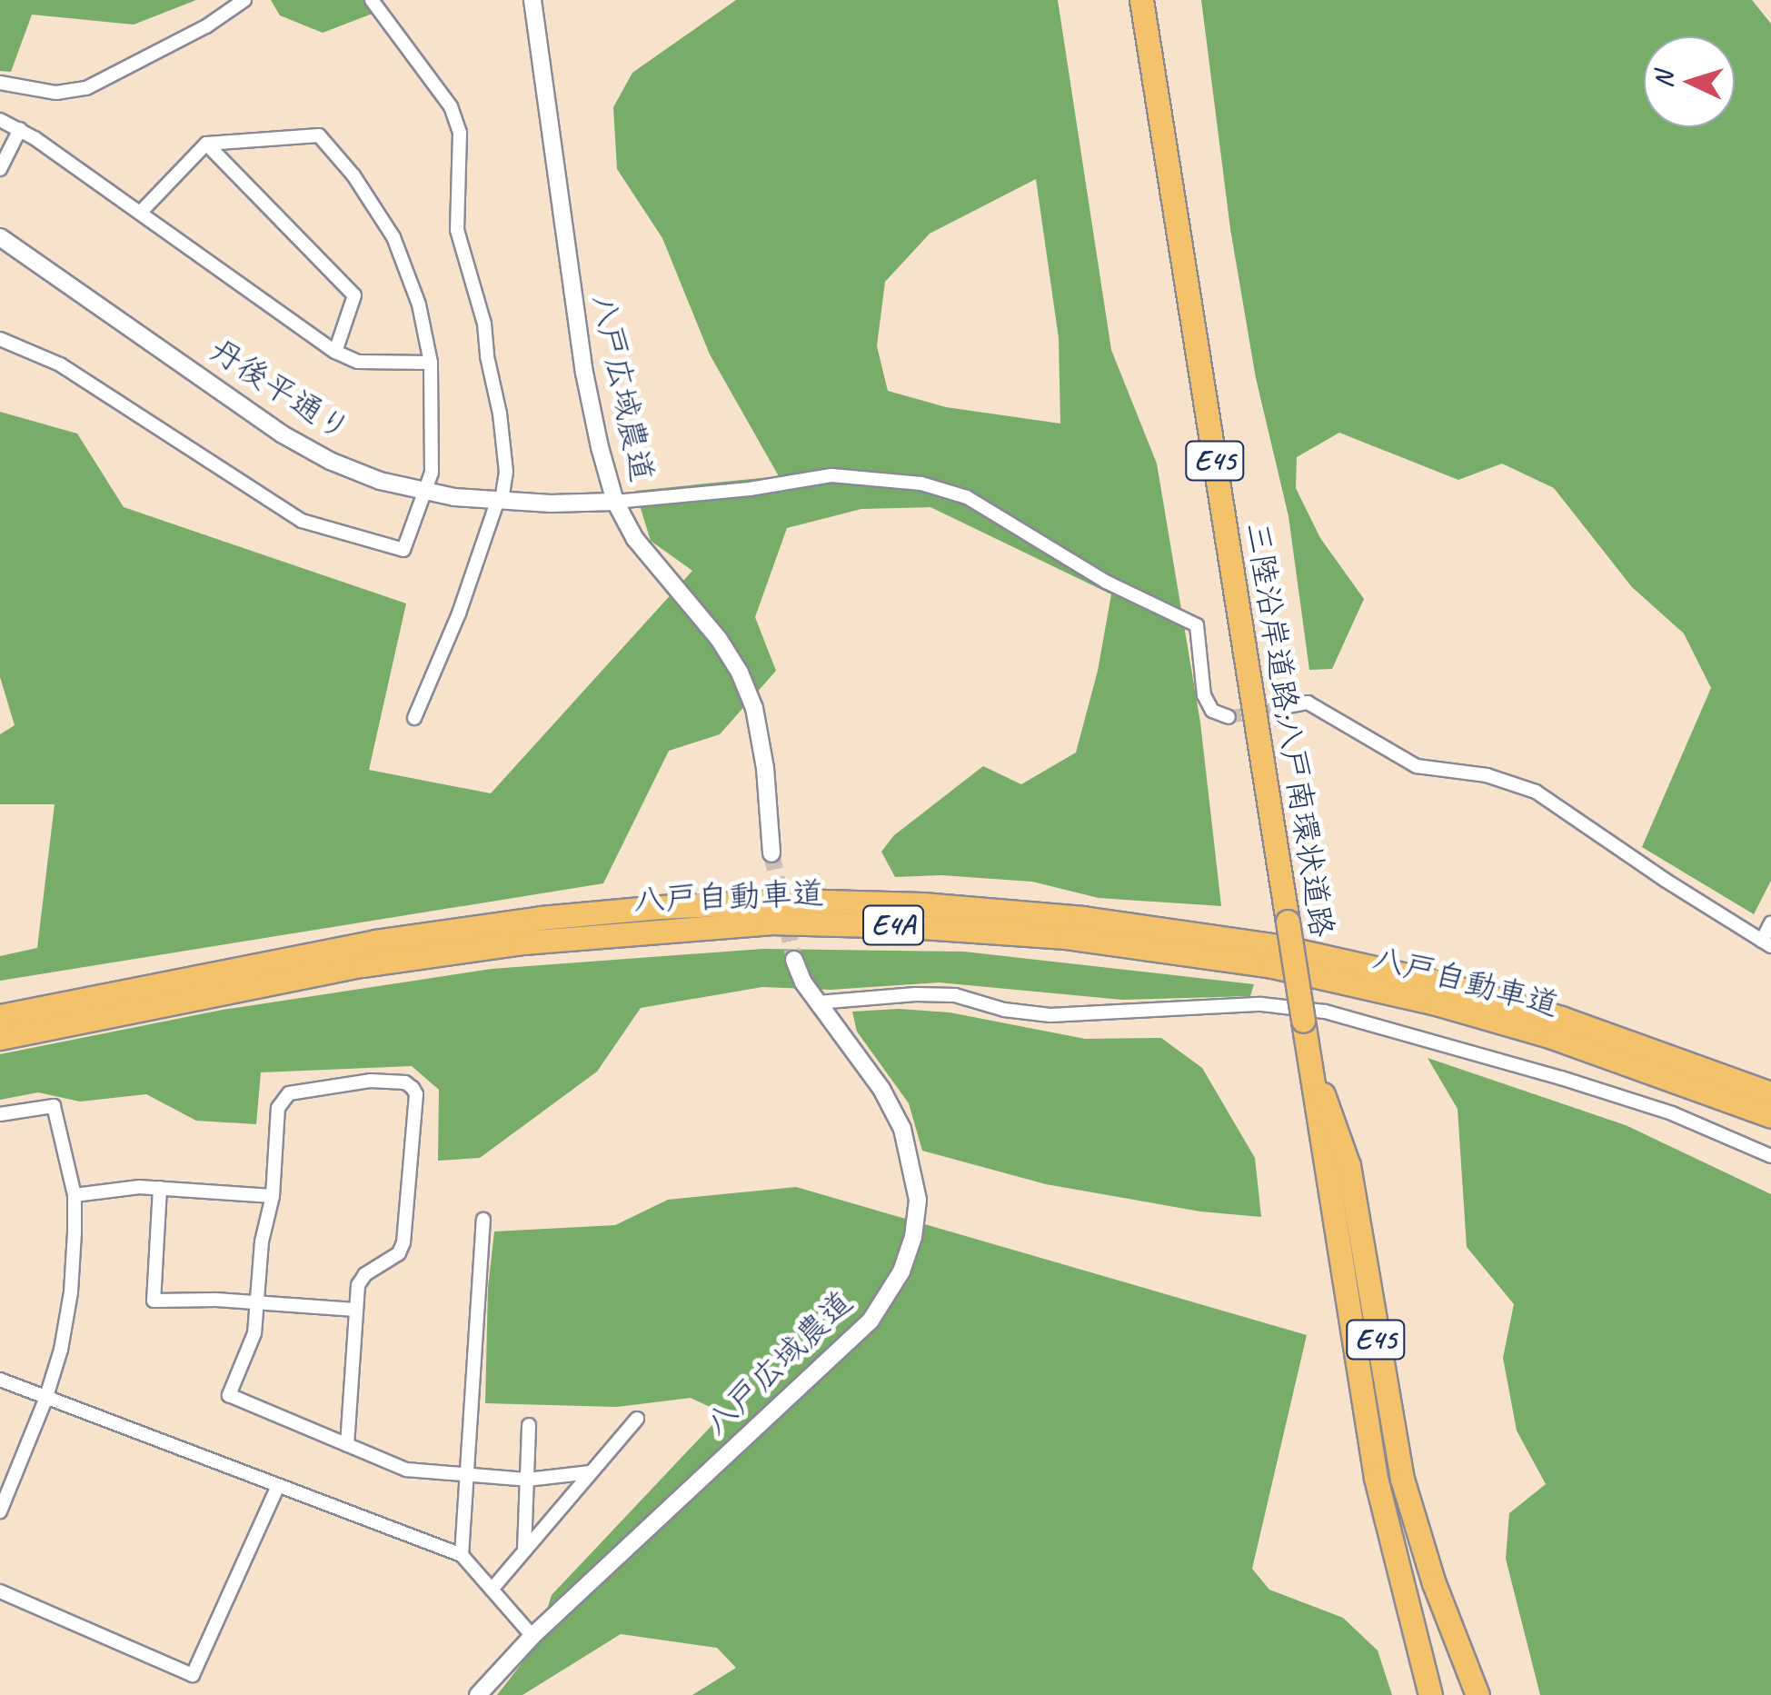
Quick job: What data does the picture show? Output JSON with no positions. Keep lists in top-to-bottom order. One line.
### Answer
{"streets":{"highway":["E45","三陸沿岸道路;八戸南環状道路","八戸自動車道","E4A"],"street":["八戸広域農道","丹後平通り"]},"crossings":[["八戸広域農道","丹後平通り"]],"north":"left"}
